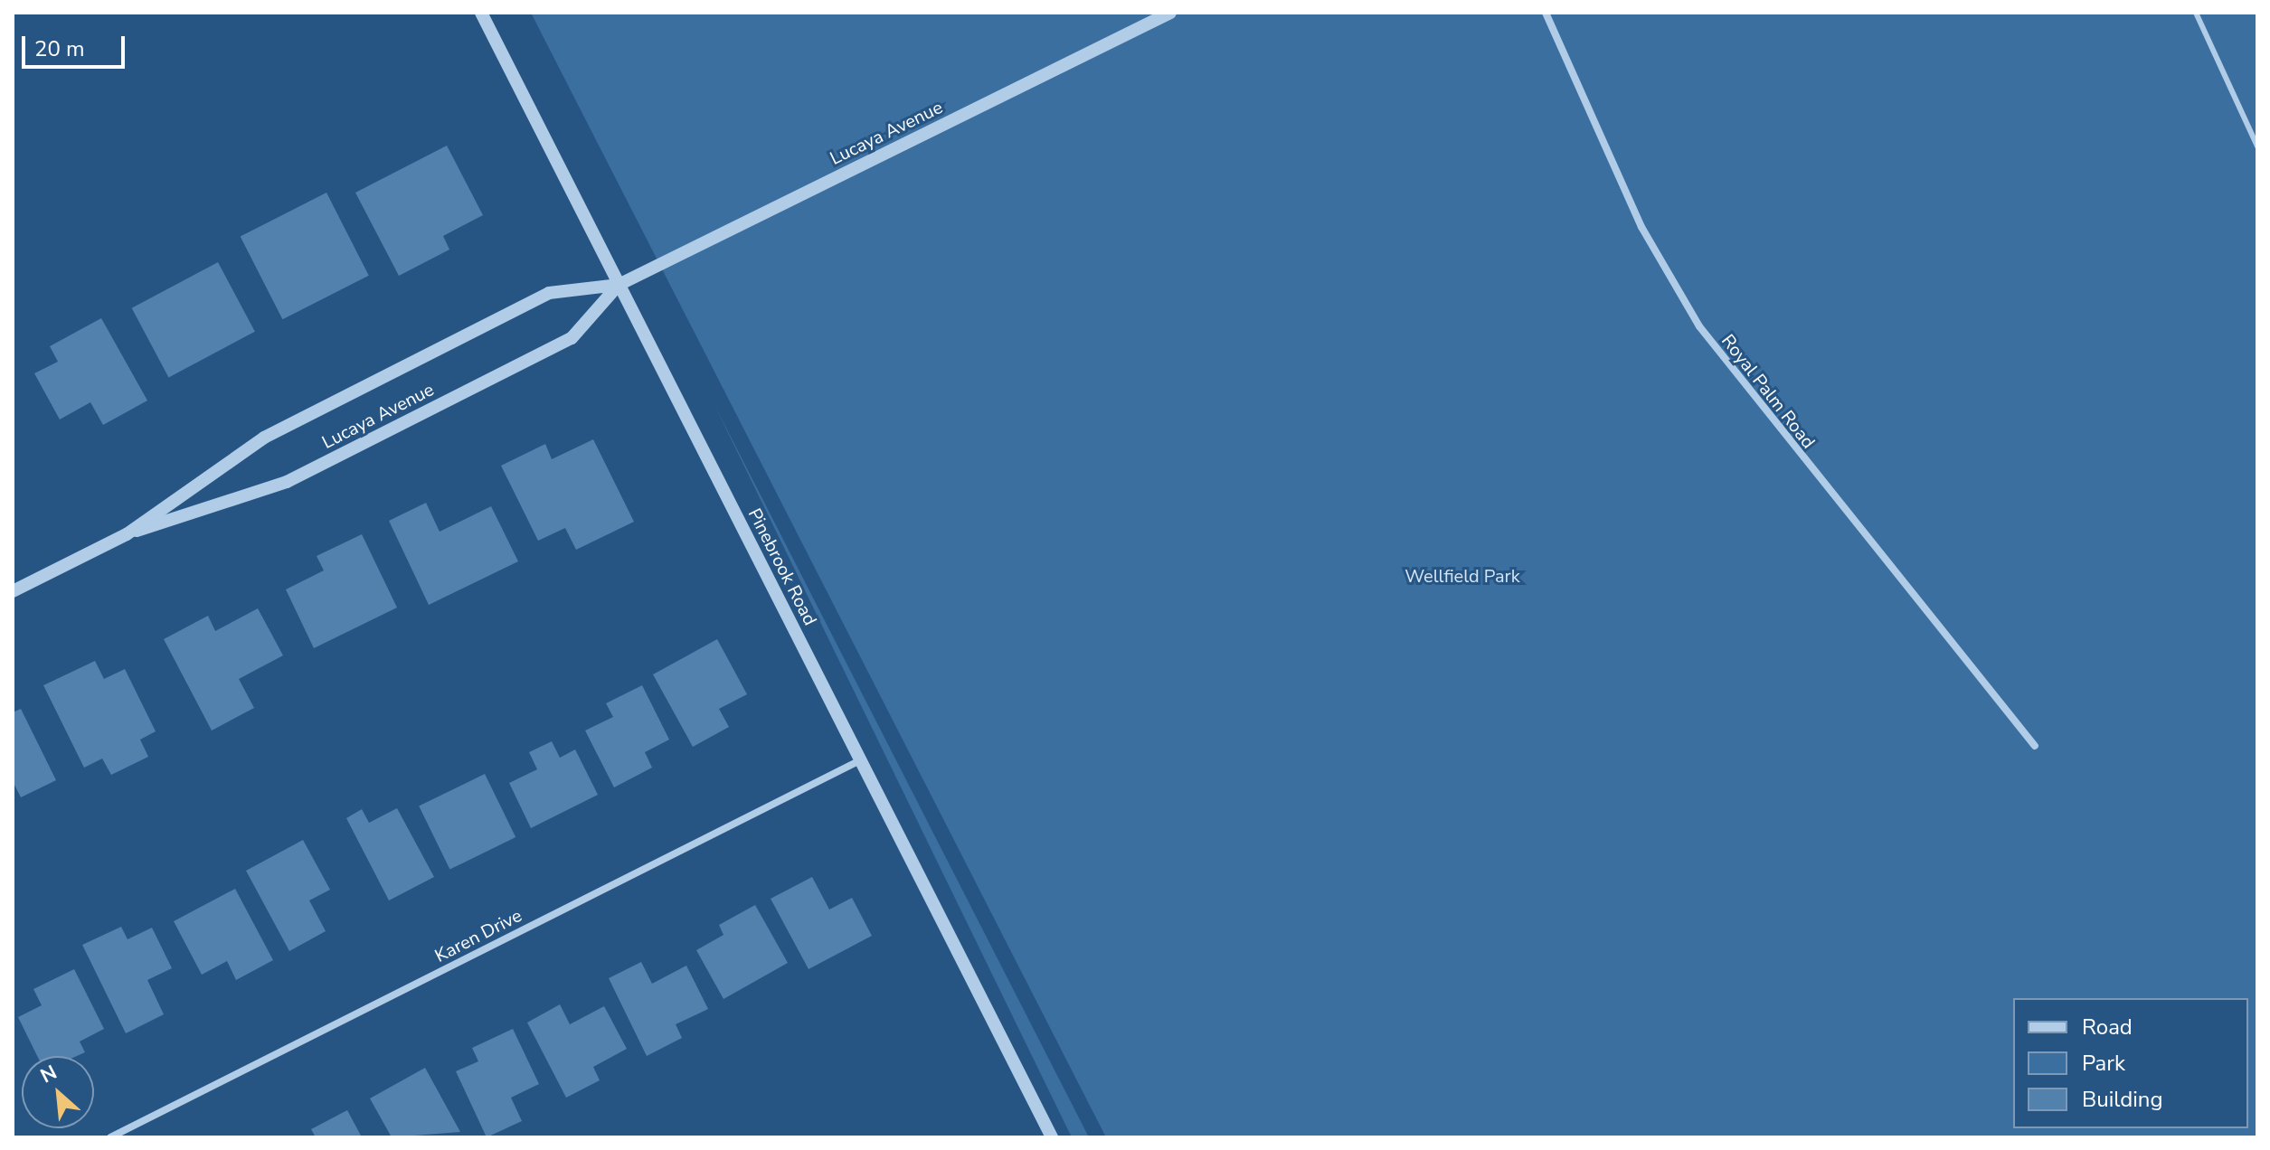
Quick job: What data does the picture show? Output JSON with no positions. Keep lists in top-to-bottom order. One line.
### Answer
{"streets":{"street":["Lucaya Avenue","Royal Palm Road","Pinebrook Road","Karen Drive"]},"crossings":[["Lucaya Avenue","Pinebrook Road"],["Pinebrook Road","Karen Drive"]],"parks":["Wellfield Park"],"legend":["Road","Park","Building"],"scale_bar":"20 m","north":"top left"}
